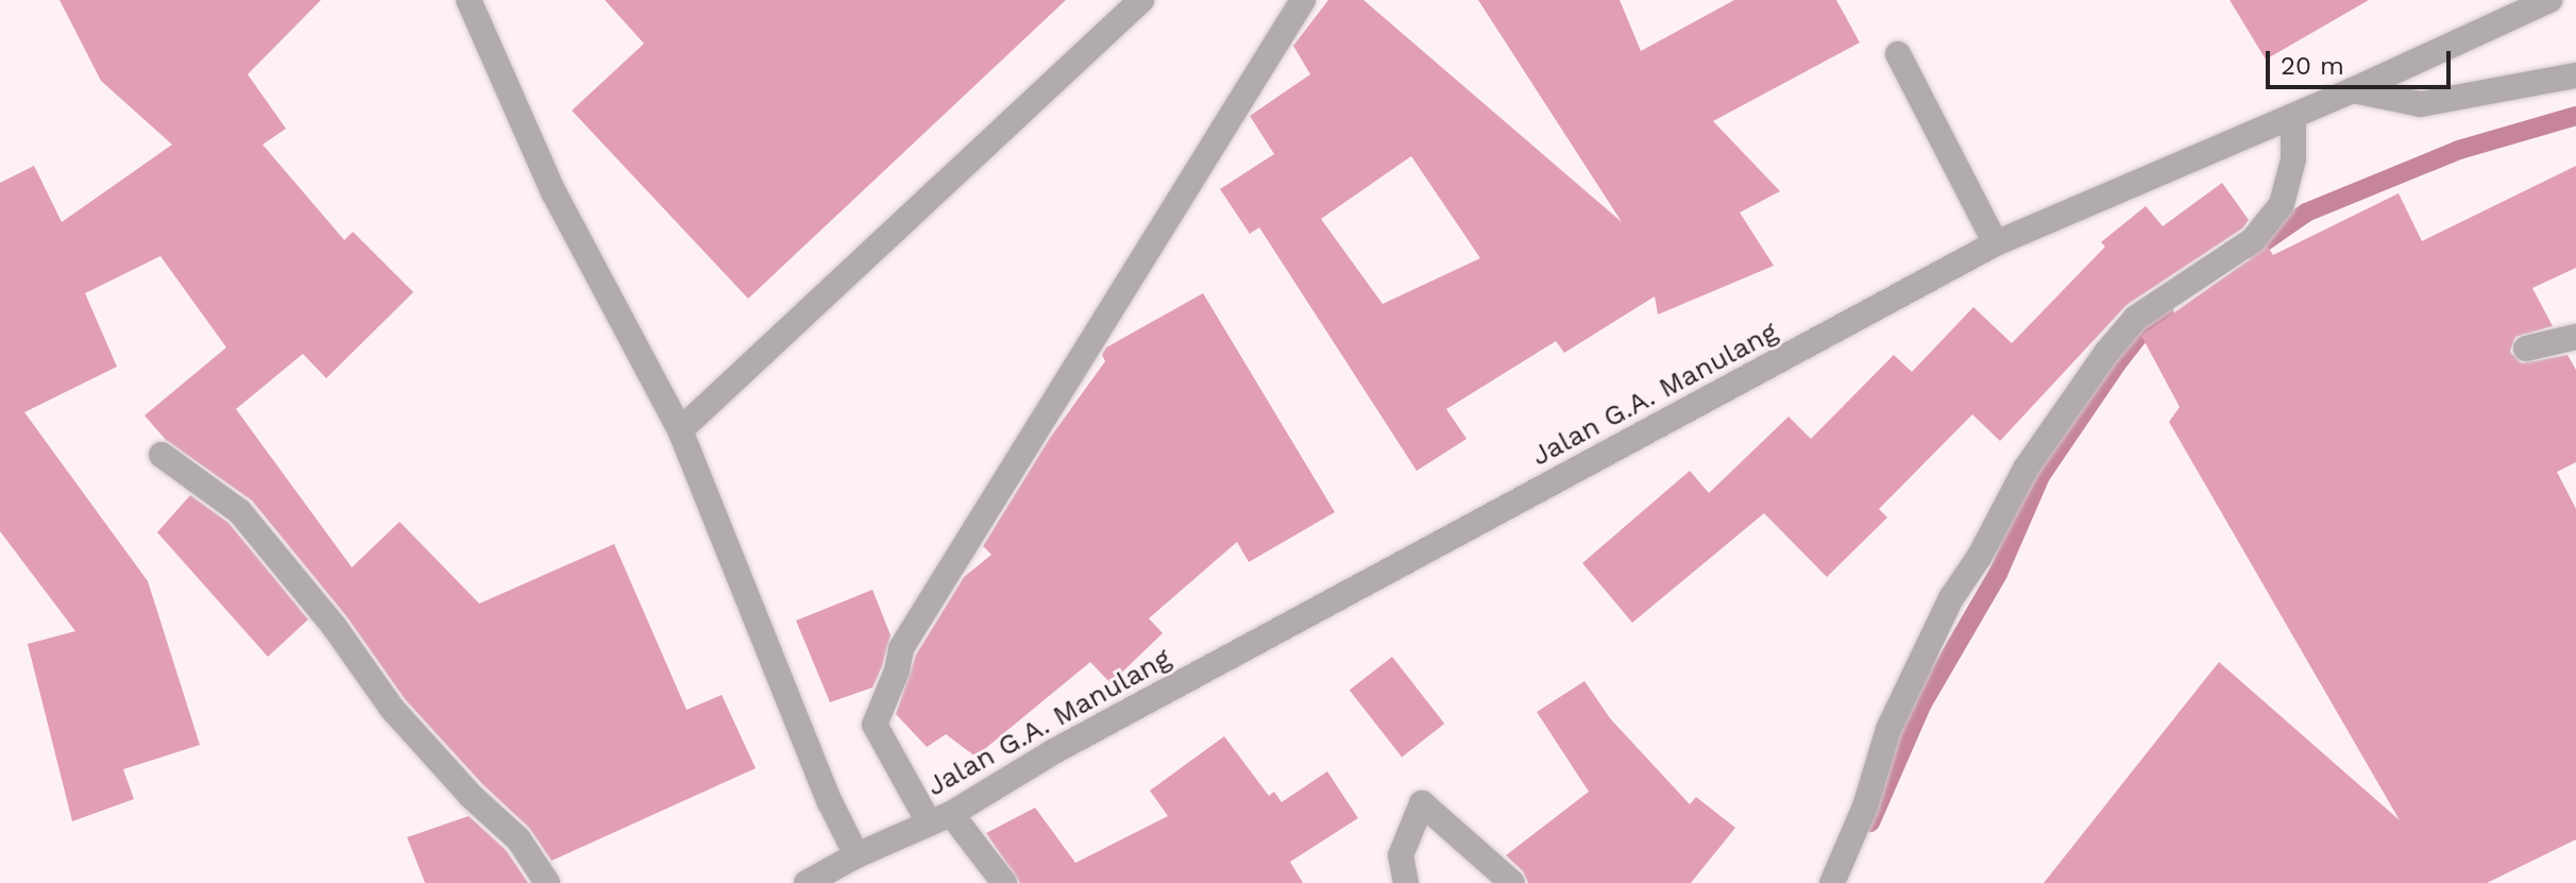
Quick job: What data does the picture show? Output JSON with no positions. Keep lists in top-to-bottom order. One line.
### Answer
{"streets":{"street":["Jalan G.A. Manulang"]},"scale_bar":"20 m"}
